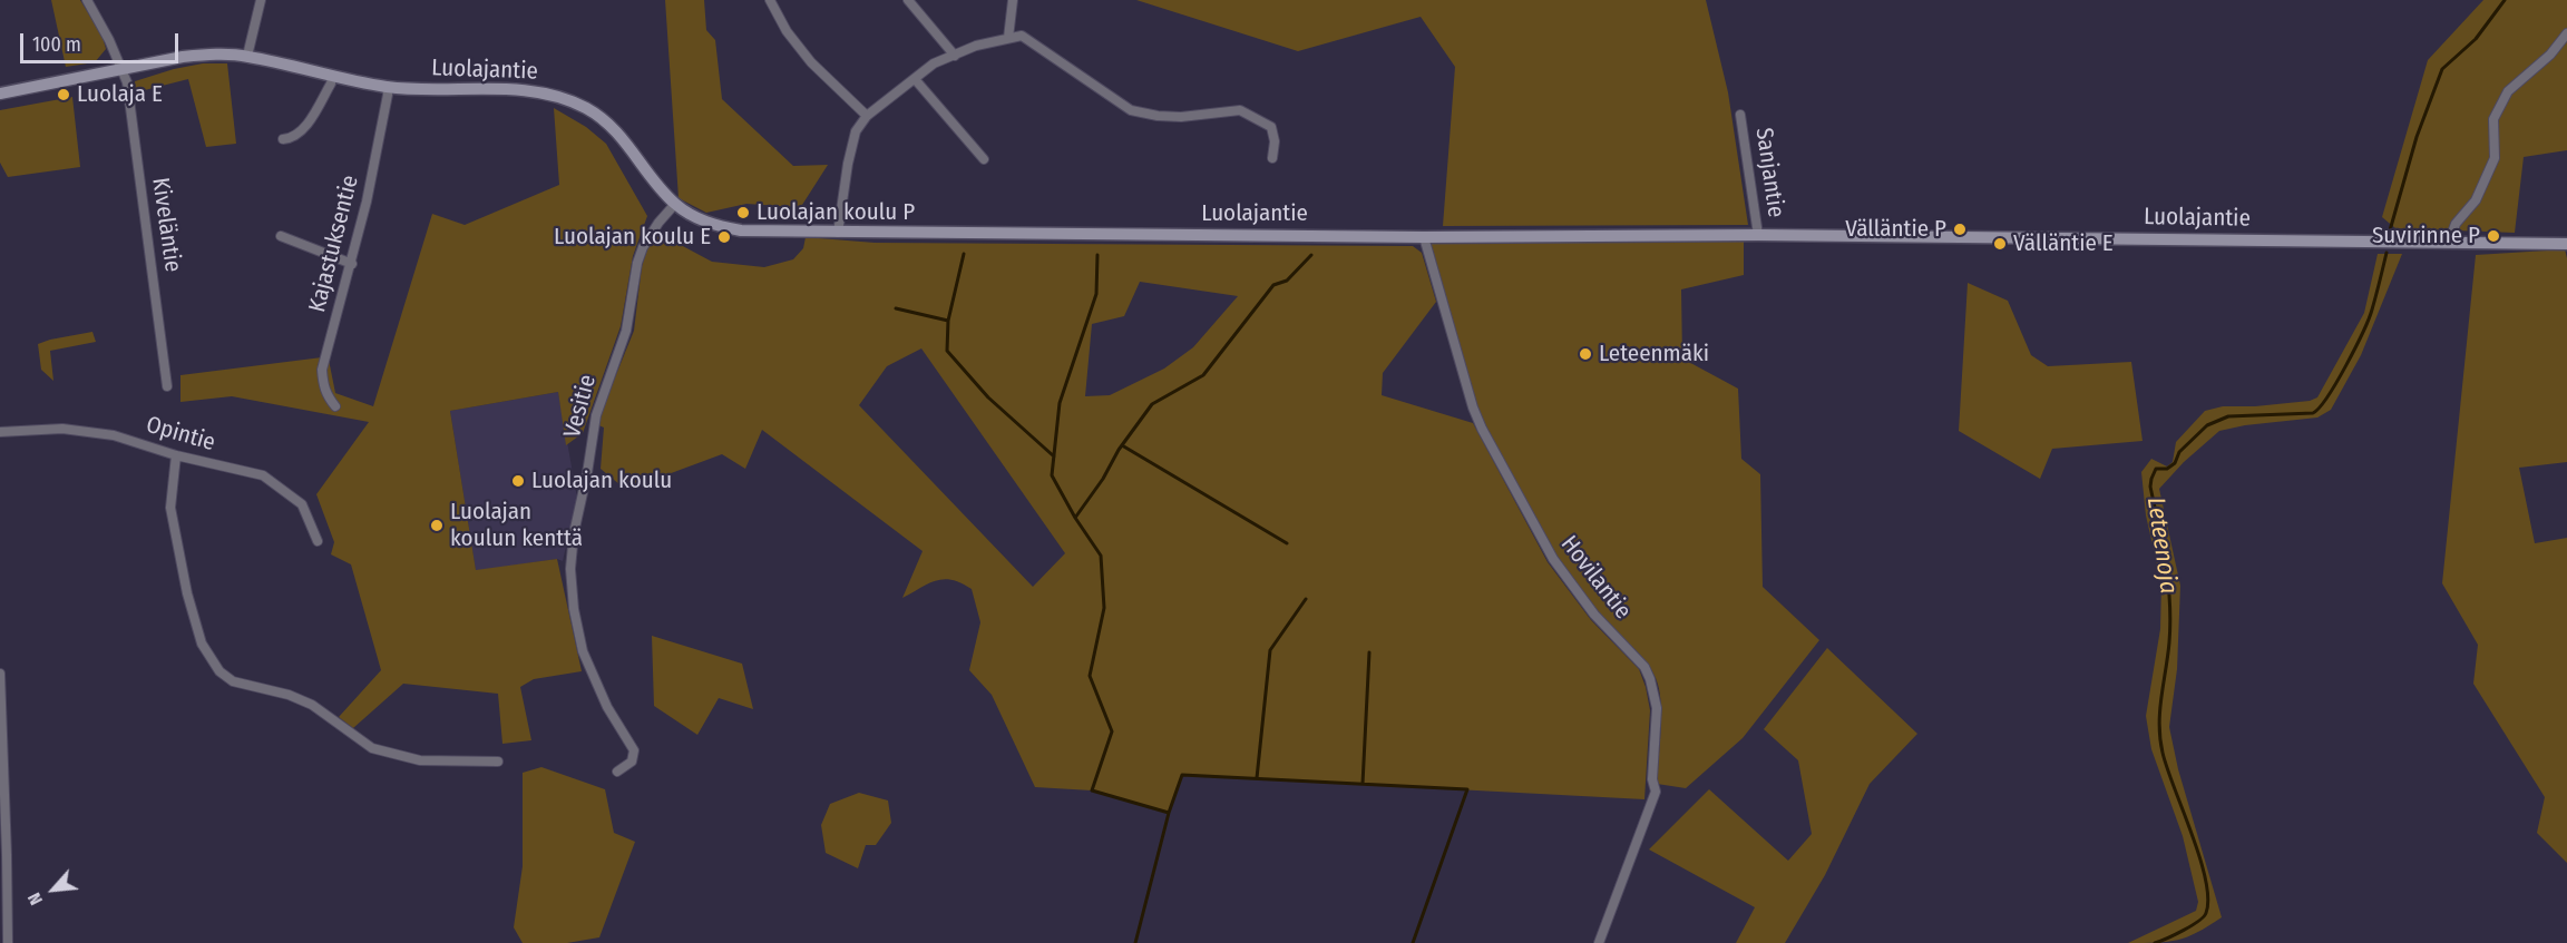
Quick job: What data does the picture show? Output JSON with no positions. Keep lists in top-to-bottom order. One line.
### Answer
{"streets":{"main road":["Luolajantie"],"street":["Sanjantie","Kiveläntie","Kajastuksentie","Vesitie","Opintie","Hovilantie"]},"crossings":[["Luolajantie","Sanjantie"],["Luolajantie","Kiveläntie"],["Luolajantie","Kajastuksentie"],["Luolajantie","Vesitie"],["Luolajantie","Hovilantie"]],"water":["Leteenoja"],"places":["Luolaja E","Luolajan koulu P","Välläntie P","Suvirinne P","Luolajan koulu E","Välläntie E","Leteenmäki","Luolajan koulu","Luolajan koulun kenttä"],"scale_bar":"100 m","north":"bottom left"}
